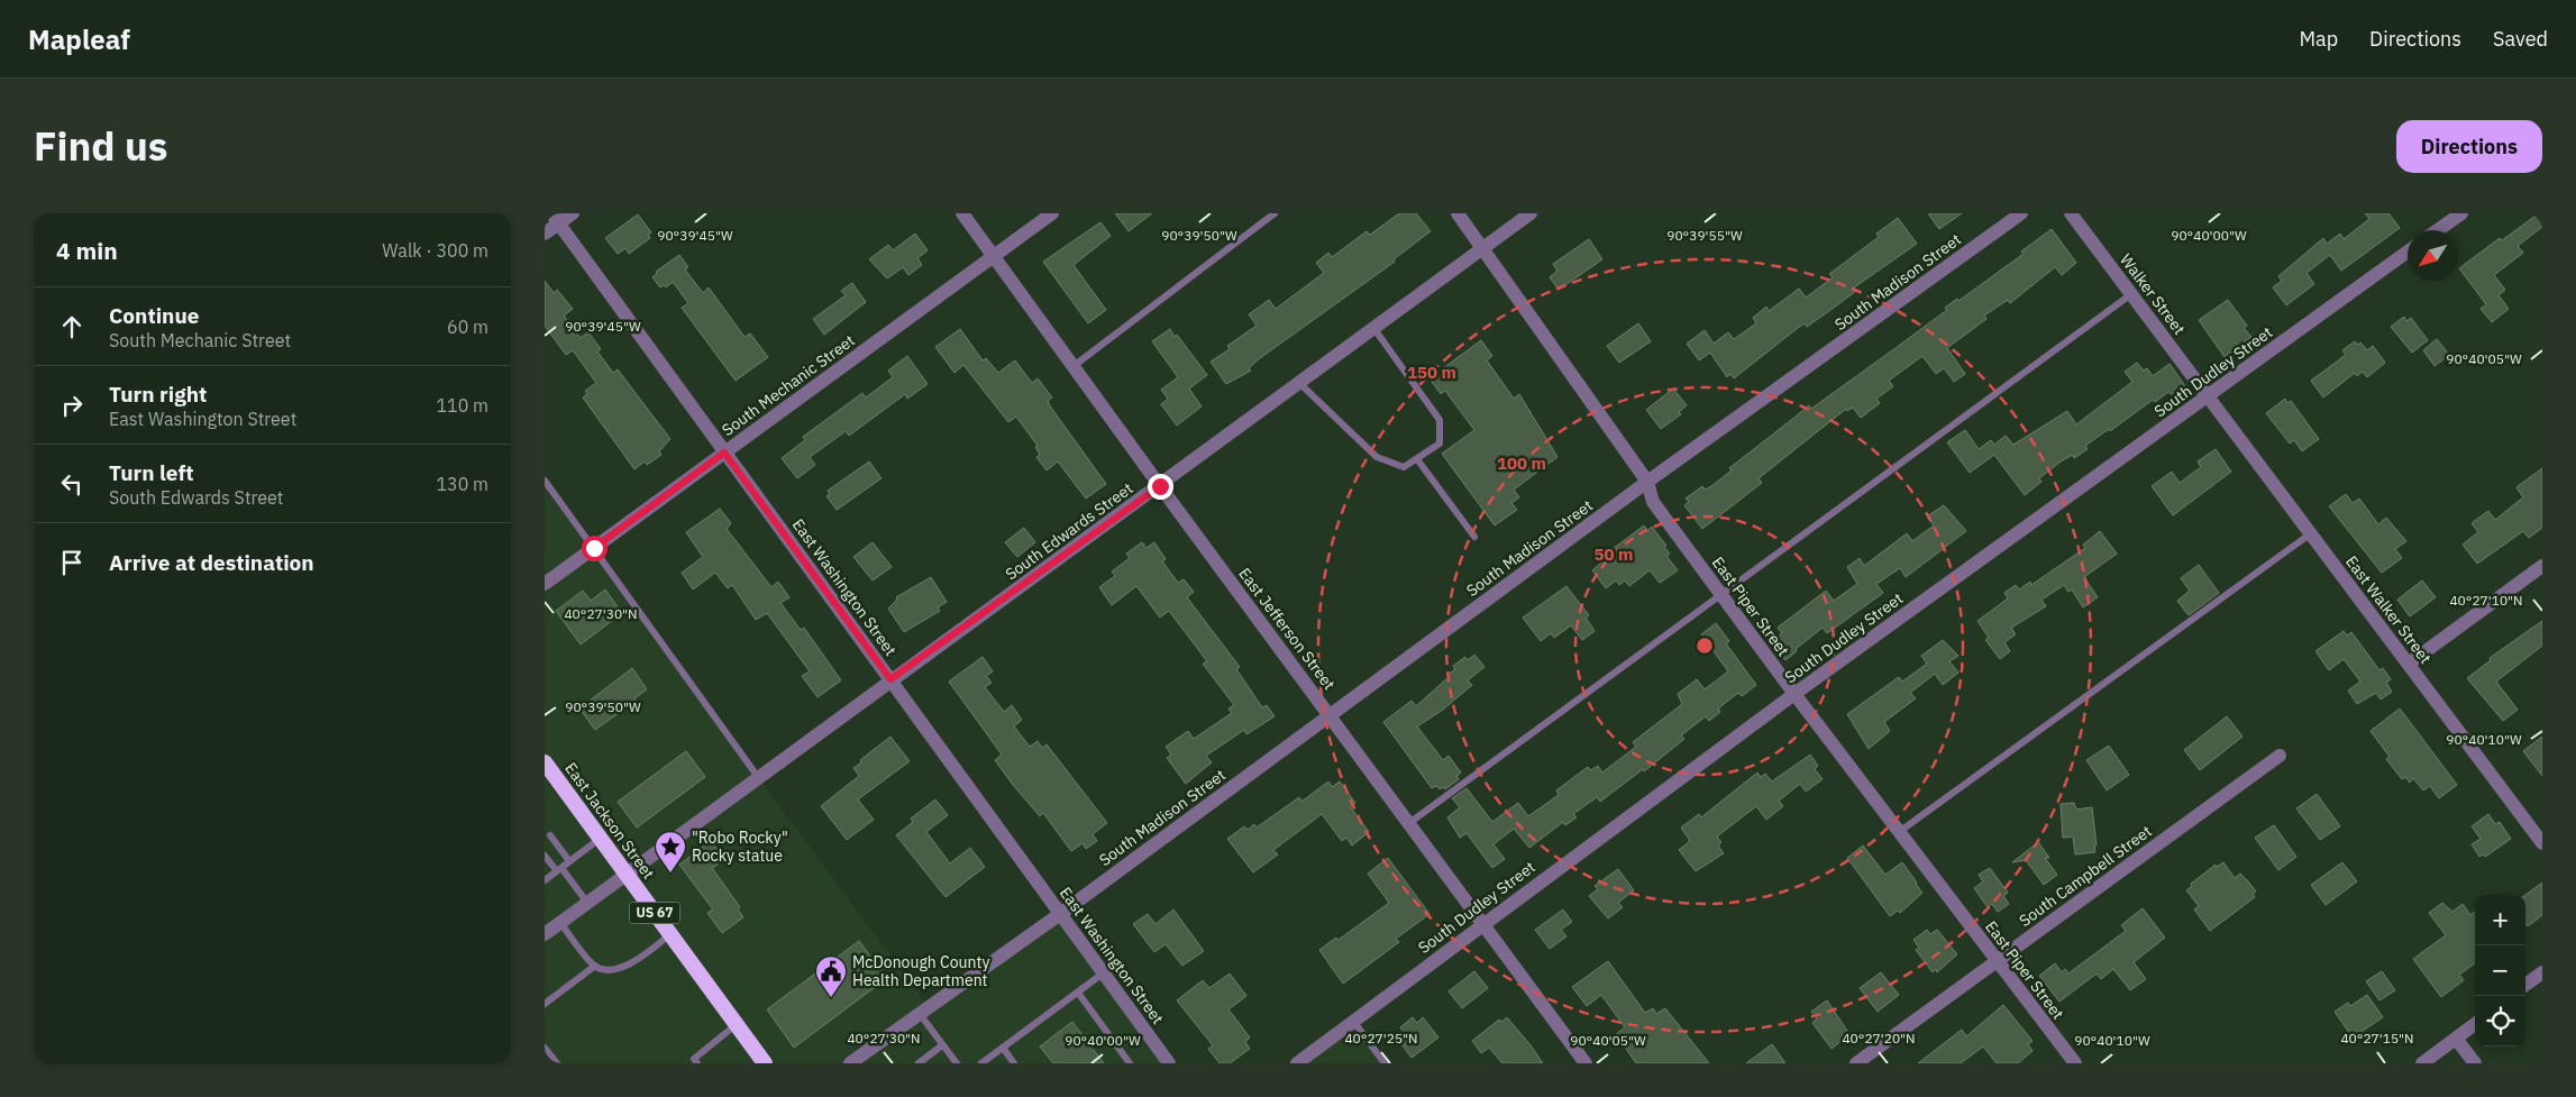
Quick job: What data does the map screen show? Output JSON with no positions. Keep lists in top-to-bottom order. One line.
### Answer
{"streets":{"highway":["East Jackson Street","US 67"],"street":["South Madison Street","Walker Street","South Dudley Street","South Mechanic Street","South Edwards Street","East Washington Street","East Piper Street","East Walker Street","East Jefferson Street","South Campbell Street"]},"crossings":[["South Madison Street","East Washington Street"],["South Madison Street","East Piper Street"],["South Madison Street","East Jefferson Street"],["Walker Street","South Dudley Street"],["Walker Street","East Walker Street"],["South Dudley Street","East Piper Street"],["South Dudley Street","East Walker Street"],["South Dudley Street","East Jefferson Street"],["South Mechanic Street","East Washington Street"],["South Mechanic Street","East Jefferson Street"],["South Edwards Street","East Washington Street"],["South Edwards Street","East Piper Street"],["South Edwards Street","East Jefferson Street"],["South Edwards Street","East Jackson Street"],["East Piper Street","South Campbell Street"]],"places":{"place":["\"Robo Rocky\" Rocky statue"],"public building":["McDonough County Health Department"]},"north":"bottom left","page":{"header":"Mapleaf","nav":["Map","Directions","Saved"],"title":"Find us","buttons":"Directions","heading":["4 min","Walk · 300 m"],"list":[["Continue","South Mechanic Street","60 m"],["Turn right","East Washington Street","110 m"],["Turn left","South Edwards Street","130 m"],"Arrive at destination"],"map_buttons":["+","−"]},"coordinates":["90°39'45\"W","90°39'50\"W","90°39'55\"W","90°40'00\"W","90°40'05\"W","40°27'10\"N","40°27'30\"N","90°40'10\"W","40°27'25\"N","40°27'20\"N","40°27'15\"N"],"rings":["150 m","100 m","50 m"]}
